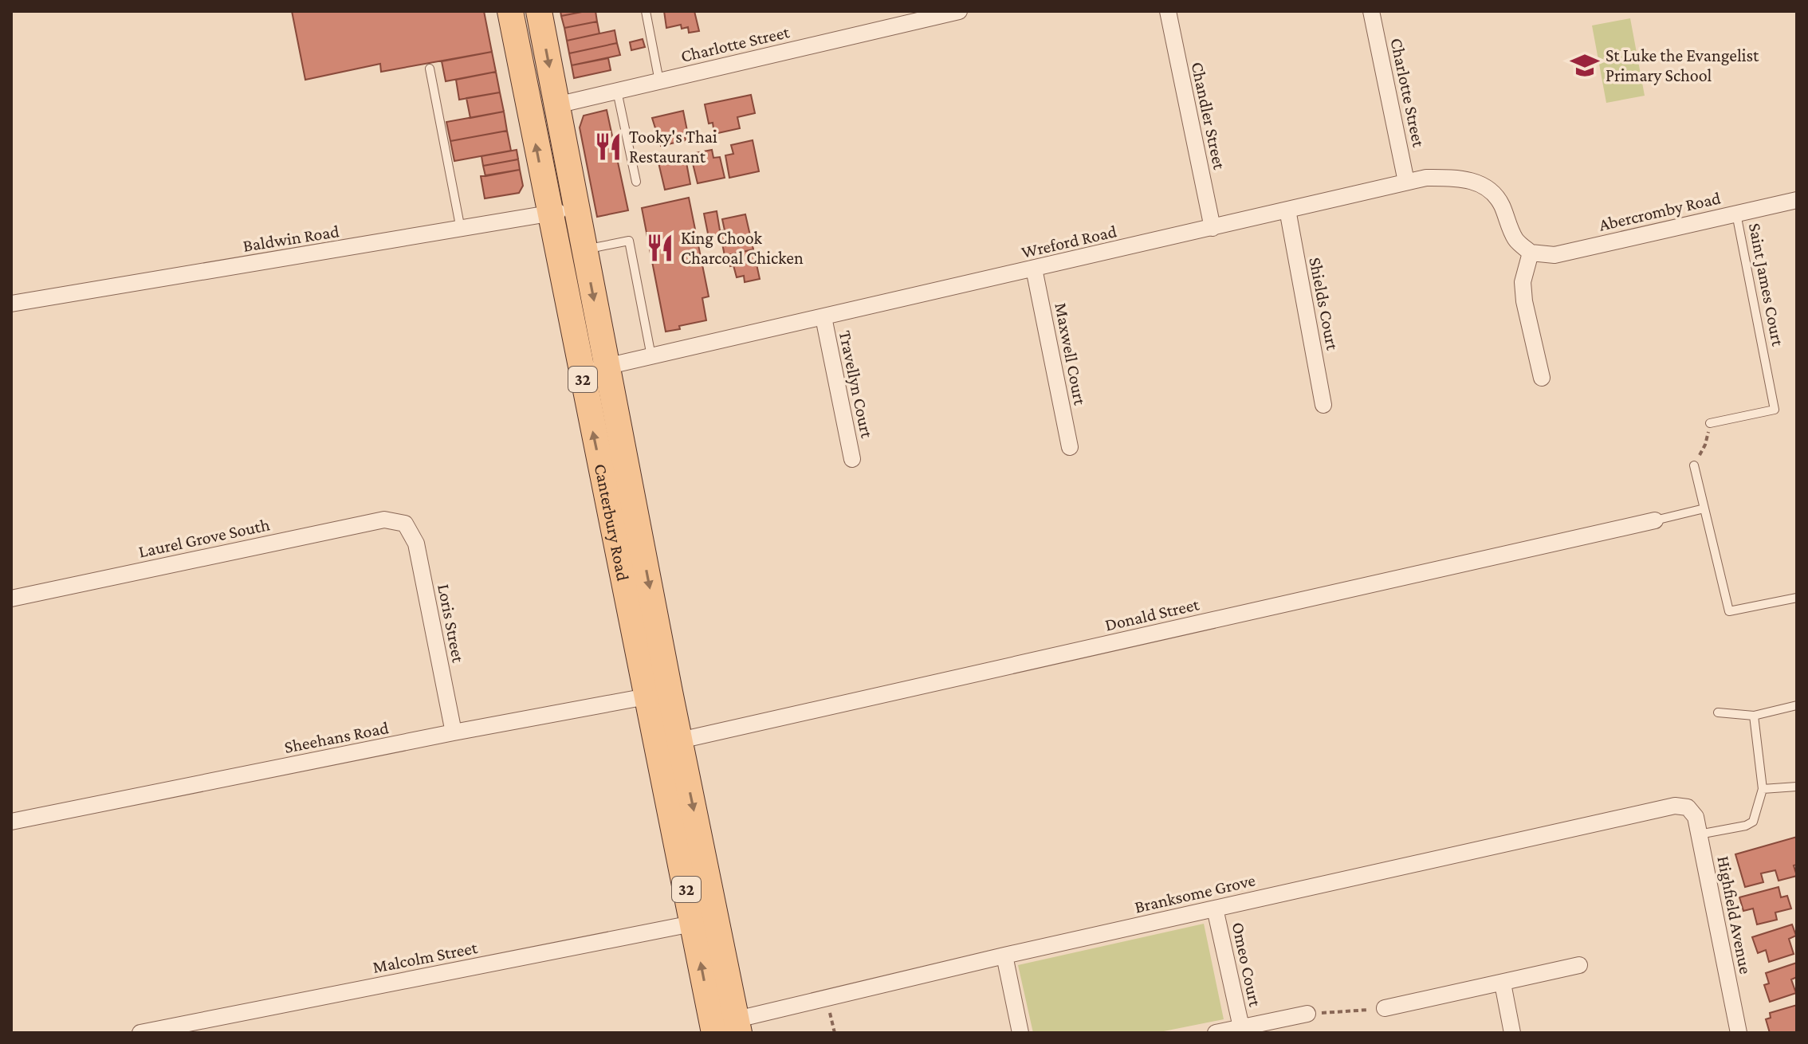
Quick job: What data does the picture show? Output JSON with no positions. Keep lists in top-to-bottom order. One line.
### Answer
{"streets":{"main road":["32","Canterbury Road"],"street":["Charlotte Street","Chandler Street","Abercromby Road","Baldwin Road","Wreford Road","Shields Court","Maxwell Court","Travellyn Court","Laurel Grove South","Donald Street","Loris Street","Sheehans Road","Branksome Grove","Highfield Avenue","Malcolm Street","Omeo Court"],"lane":["Saint James Court"]},"crossings":[["Charlotte Street","Wreford Road"],["Charlotte Street","Canterbury Road"],["Chandler Street","Wreford Road"],["Abercromby Road","Wreford Road"],["Abercromby Road","Saint James Court"],["Baldwin Road","Canterbury Road"],["Wreford Road","Shields Court"],["Wreford Road","Maxwell Court"],["Wreford Road","Travellyn Court"],["Wreford Road","Canterbury Road"],["Canterbury Road","Donald Street"],["Canterbury Road","Sheehans Road"],["Canterbury Road","Branksome Grove"],["Canterbury Road","Malcolm Street"],["Laurel Grove South","Loris Street"],["Loris Street","Sheehans Road"],["Branksome Grove","Highfield Avenue"],["Branksome Grove","Omeo Court"]],"places":{"school or university":["St Luke the Evangelist Primary School"],"restaurant":["Tooky's Thai Restaurant","King Chook Charcoal Chicken"]}}
